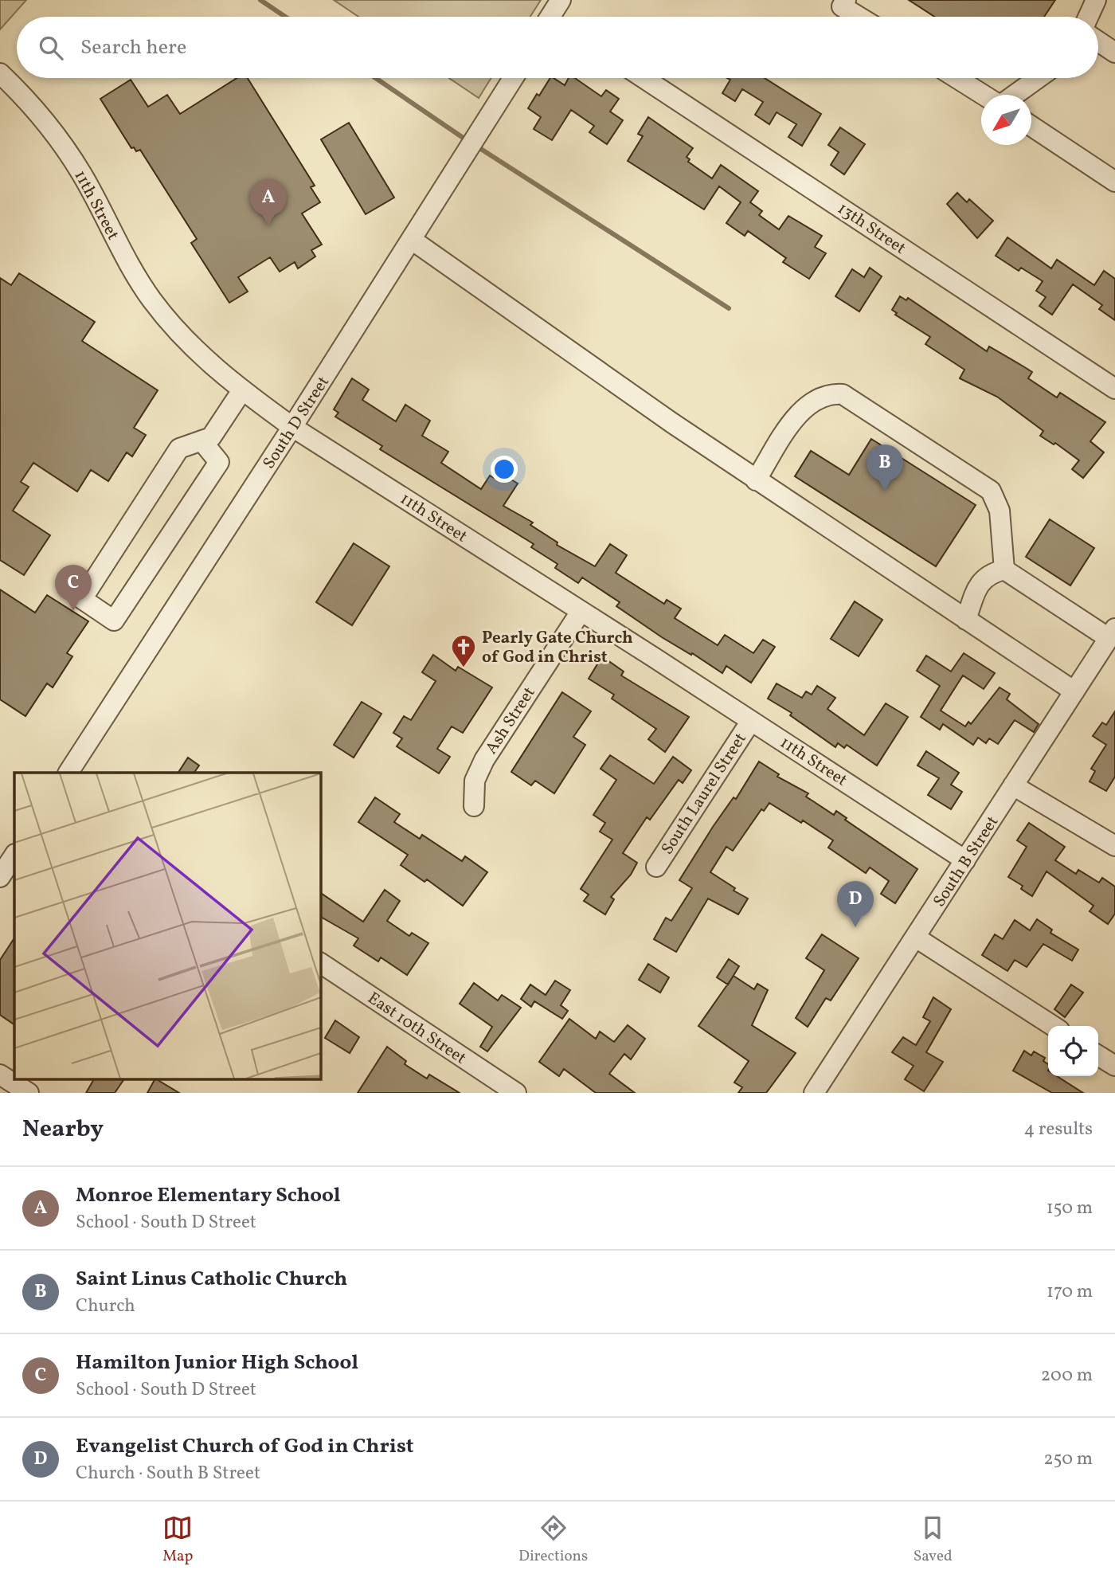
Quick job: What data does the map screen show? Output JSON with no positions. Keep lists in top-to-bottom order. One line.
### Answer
{"streets":{"street":["11th Street","13th Street","South D Street","Ash Street","South Laurel Street","South B Street","East 10th Street"]},"crossings":[["11th Street","South D Street"],["11th Street","Ash Street"],["11th Street","South Laurel Street"],["11th Street","South B Street"]],"places":{"church":["Pearly Gate Church of God in Christ"]},"north":"bottom left","page":{"search":"Search here","pins":["A","B","C","D"],"heading":["Nearby","4 results"],"list":[{"mark":"A","name":"Monroe Elementary School","note":"School · South D Street","value":"150 m"},{"mark":"B","name":"Saint Linus Catholic Church","note":"Church","value":"170 m"},{"mark":"C","name":"Hamilton Junior High School","note":"School · South D Street","value":"200 m"},{"mark":"D","name":"Evangelist Church of God in Christ","note":"Church · South B Street","value":"250 m"}],"nav":["Map","Directions","Saved"]}}
